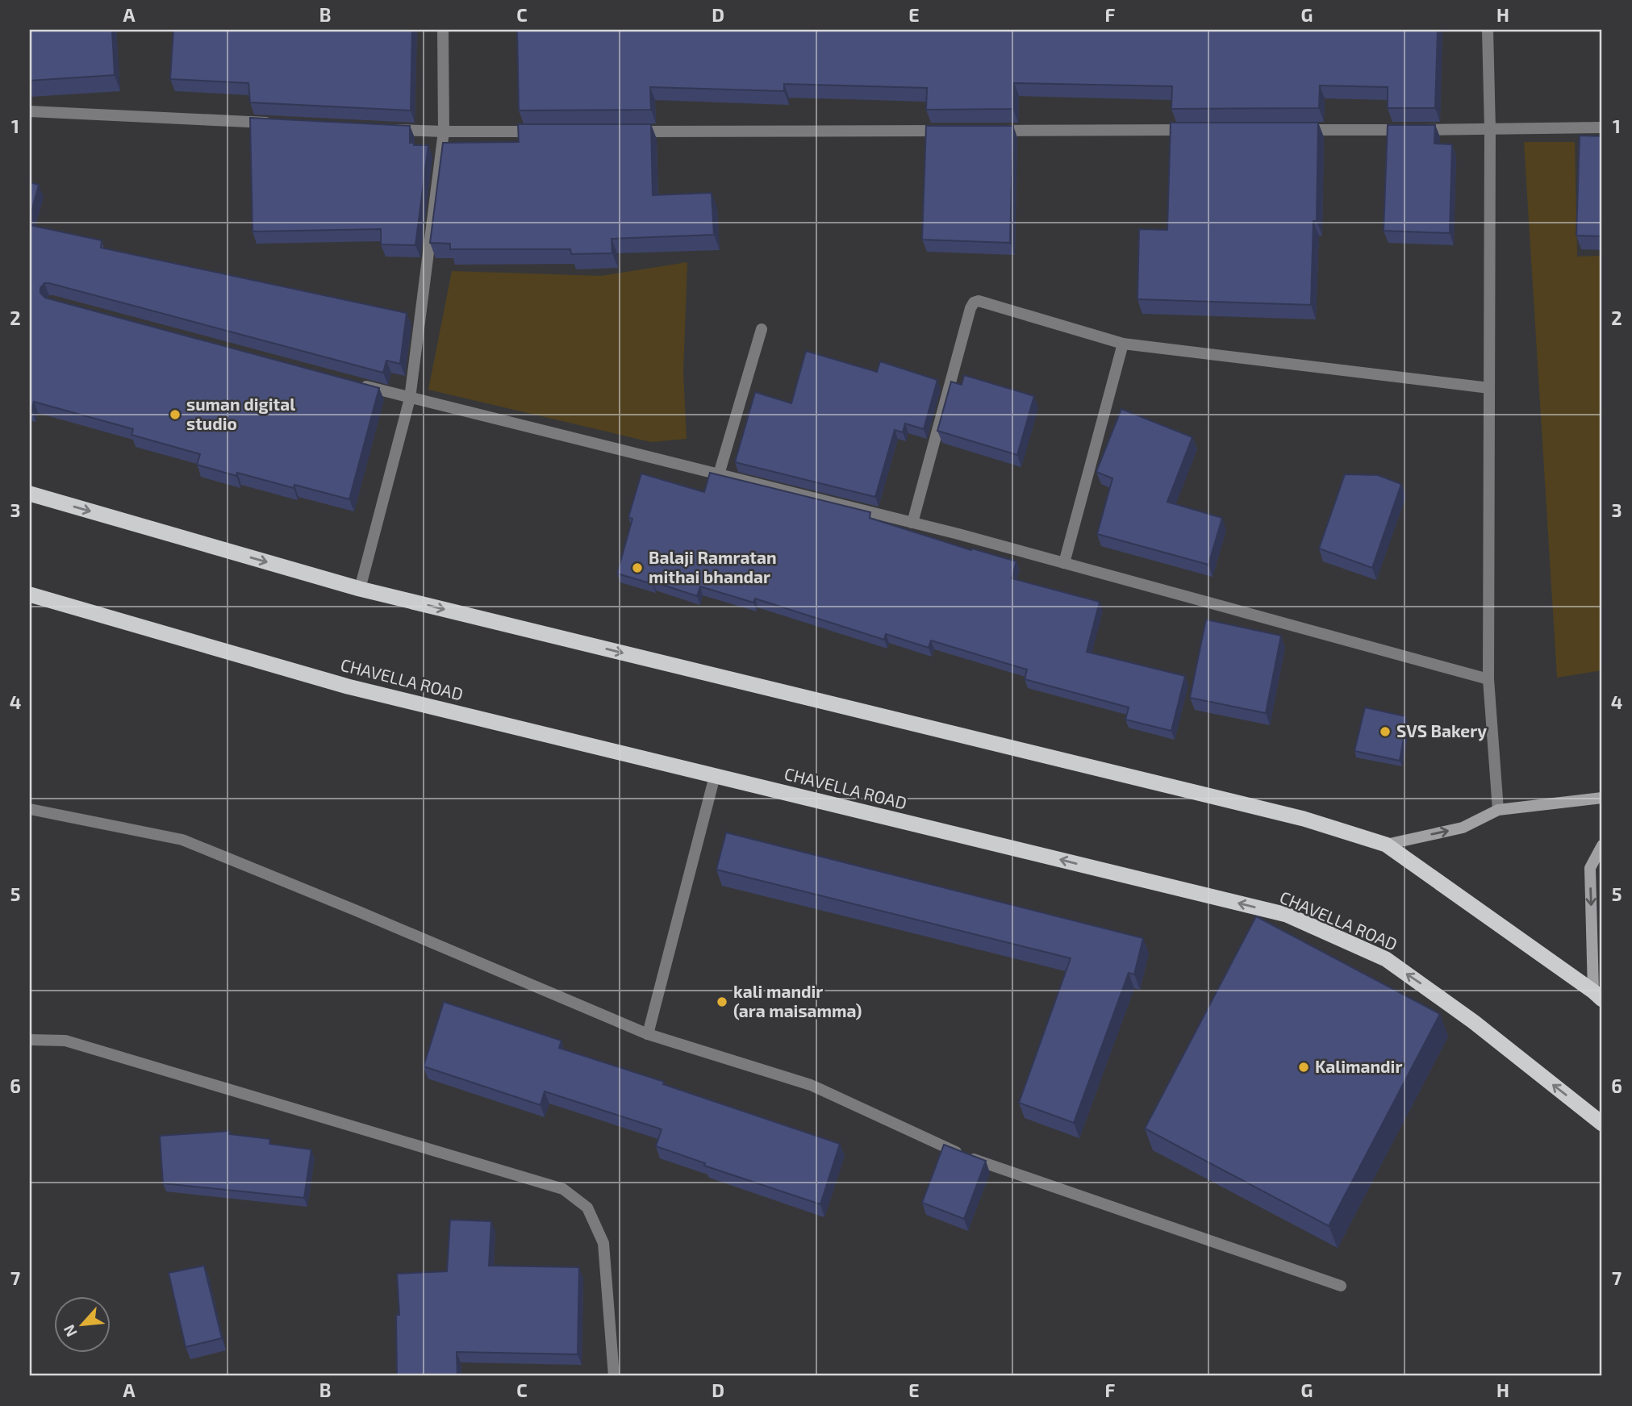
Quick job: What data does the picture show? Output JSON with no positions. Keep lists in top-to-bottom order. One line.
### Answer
{"streets":{"highway":["CHAVELLA ROAD"]},"places":["suman digital studio","Balaji Ramratan mithai bhandar","SVS Bakery","kali mandir (ara maisamma)","Kalimandir"],"north":"bottom left","grid":{"columns":["A","B","C","D","E","F","G","H"],"rows":["1","2","3","4","5","6","7"]}}
